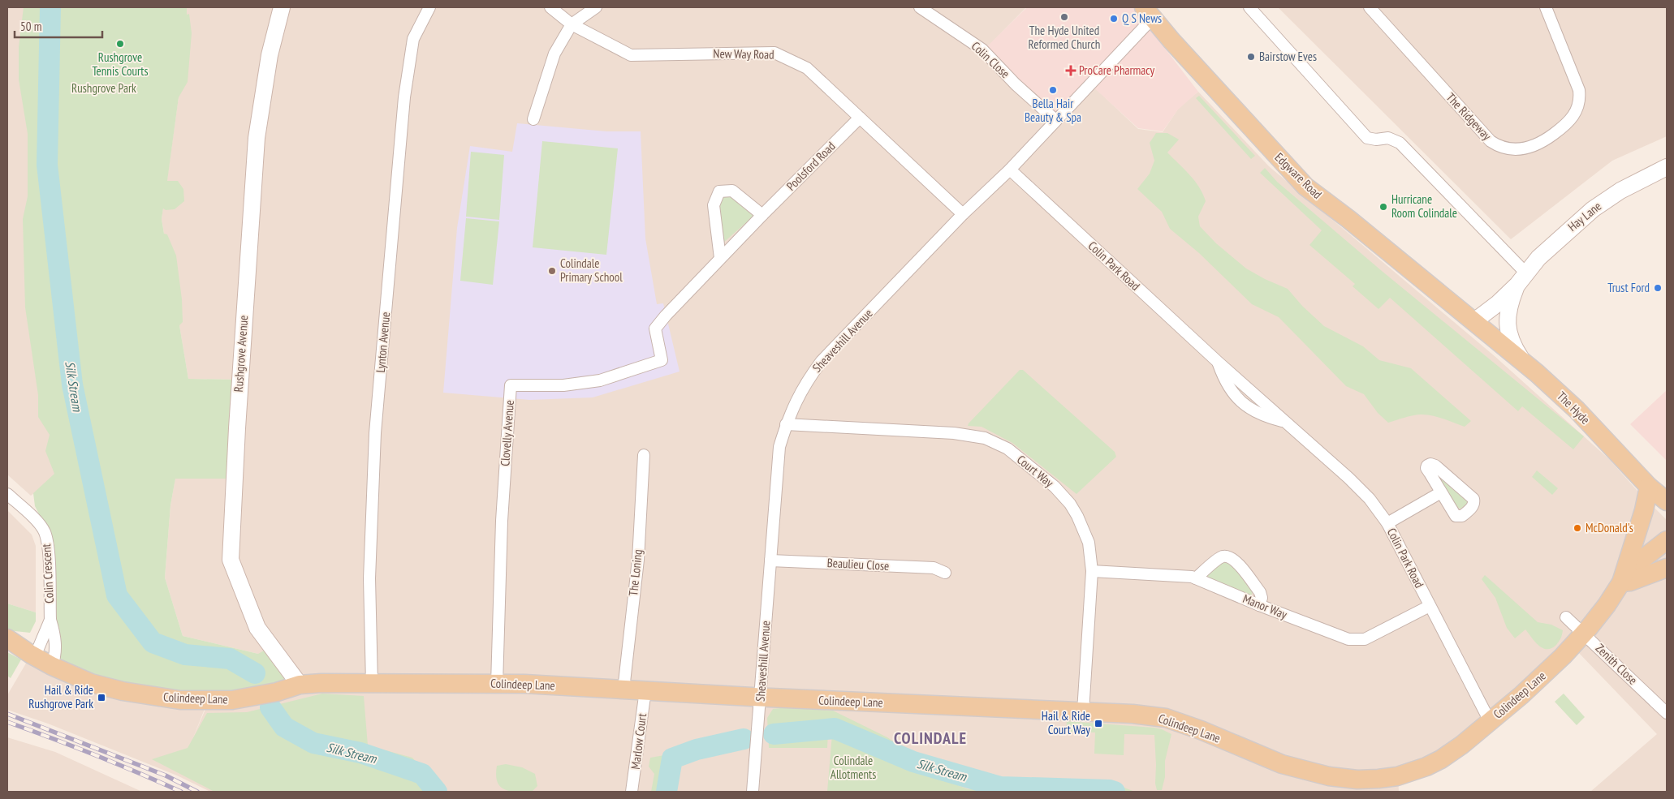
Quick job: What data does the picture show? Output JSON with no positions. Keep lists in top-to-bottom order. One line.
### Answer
{"streets":{"main road":["Edgware Road","The Hyde","Colindeep Lane"],"street":["New Way Road","Colin Close","The Ridgeway","Poolsford Road","Hay Lane","Colin Park Road","Sheaveshill Avenue","Lynton Avenue","Rushgrove Avenue","Clovelly Avenue","Court Way","Beaulieu Close","The Loning","Colin Crescent","Manor Way","Zenith Close","Marlow Court"]},"crossings":[["New Way Road","Poolsford Road"],["New Way Road","Sheaveshill Avenue"],["Colin Close","Sheaveshill Avenue"],["Poolsford Road","Clovelly Avenue"],["Edgware Road","Hay Lane"],["Edgware Road","Sheaveshill Avenue"],["Edgware Road","The Hyde"],["Hay Lane","The Hyde"],["Colin Park Road","Sheaveshill Avenue"],["Colin Park Road","Manor Way"],["Colin Park Road","Colindeep Lane"],["Sheaveshill Avenue","Court Way"],["Sheaveshill Avenue","Beaulieu Close"],["Sheaveshill Avenue","Colindeep Lane"],["Lynton Avenue","Colindeep Lane"],["Rushgrove Avenue","Colindeep Lane"],["The Hyde","Colindeep Lane"],["Clovelly Avenue","Colindeep Lane"],["Court Way","Manor Way"],["Court Way","Colindeep Lane"],["The Loning","Colindeep Lane"],["Colin Crescent","Colindeep Lane"],["Zenith Close","Colindeep Lane"],["Colindeep Lane","Marlow Court"]],"districts":["COLINDALE"],"water":["Silk Stream"],"parks":["Rushgrove Park","Colindale Allotments"],"places":{"other":["The Hyde United Reformed Church","Q S News","Rushgrove Tennis Courts","Bairstow Eves","Bella Hair Beauty & Spa","Hurricane Room Colindale","Colindale Primary School","Trust Ford","McDonald's"],"health":["ProCare Pharmacy"],"transit":["Hail & Ride Rushgrove Park","Hail & Ride Court Way"]},"scale_bar":"50 m"}
